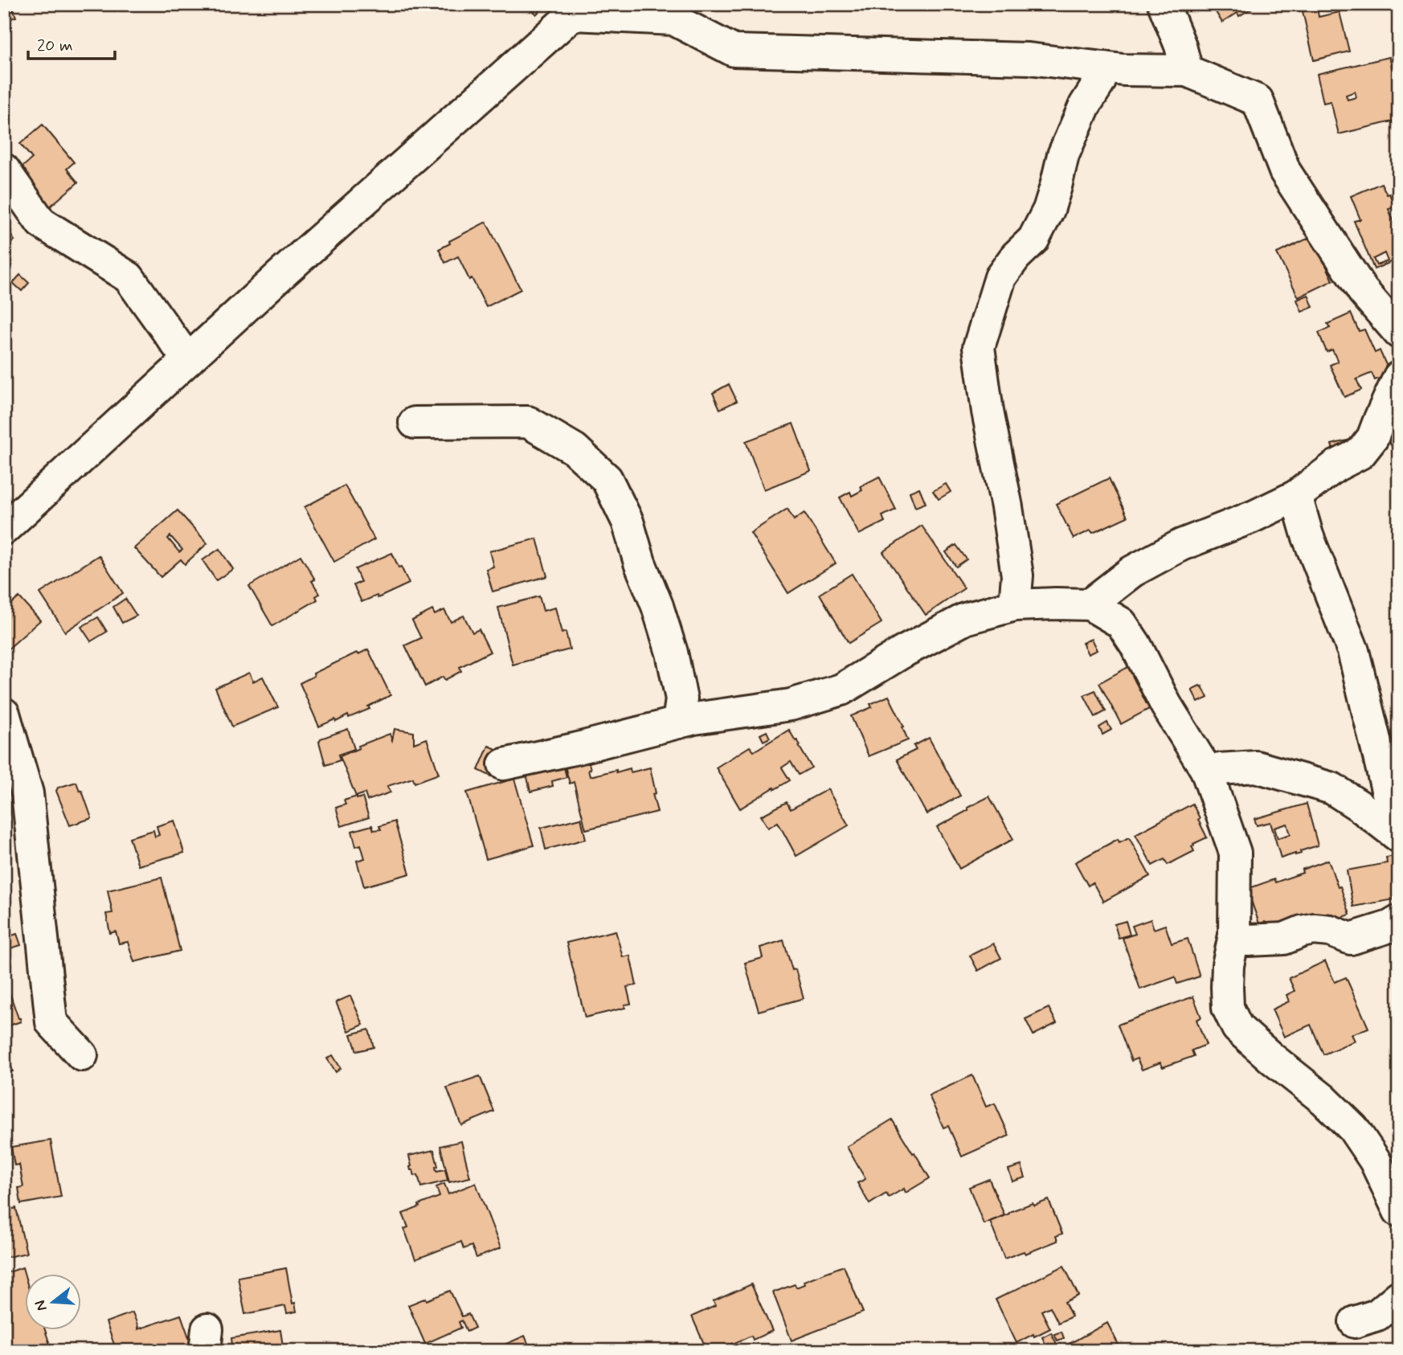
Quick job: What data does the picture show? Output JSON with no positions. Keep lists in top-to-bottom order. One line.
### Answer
{"scale_bar":"20 m","north":"left"}
